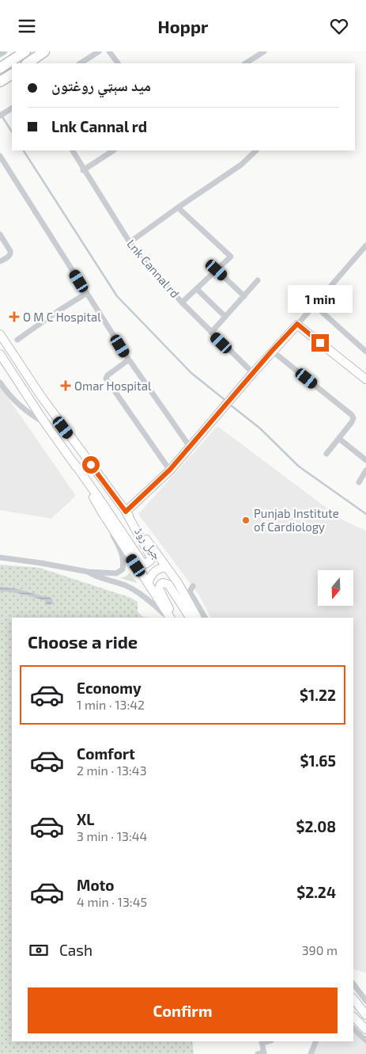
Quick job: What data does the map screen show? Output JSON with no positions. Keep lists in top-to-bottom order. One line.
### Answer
{"streets":{"main road":["جیل روڈ"],"street":["Lnk Cannal rd"]},"places":{"health":["O M C Hospital","Omar Hospital"],"other":["Punjab Institute of Cardiology"]},"north":"bottom","page":{"header":"Hoppr","banner":["مید سېټي روغتون","Lnk Cannal rd"],"bubble":"1 min","heading":"Choose a ride","list":[{"name":"Economy","note":"1 min · 13:42","value":"$1.22"},{"name":"Comfort","note":"2 min · 13:43","value":"$1.65"},{"name":"XL","note":"3 min · 13:44","value":"$2.08"},{"name":"Moto","note":"4 min · 13:45","value":"$2.24"}],"pay":["Cash","390 m"],"buttons":"Confirm"}}
